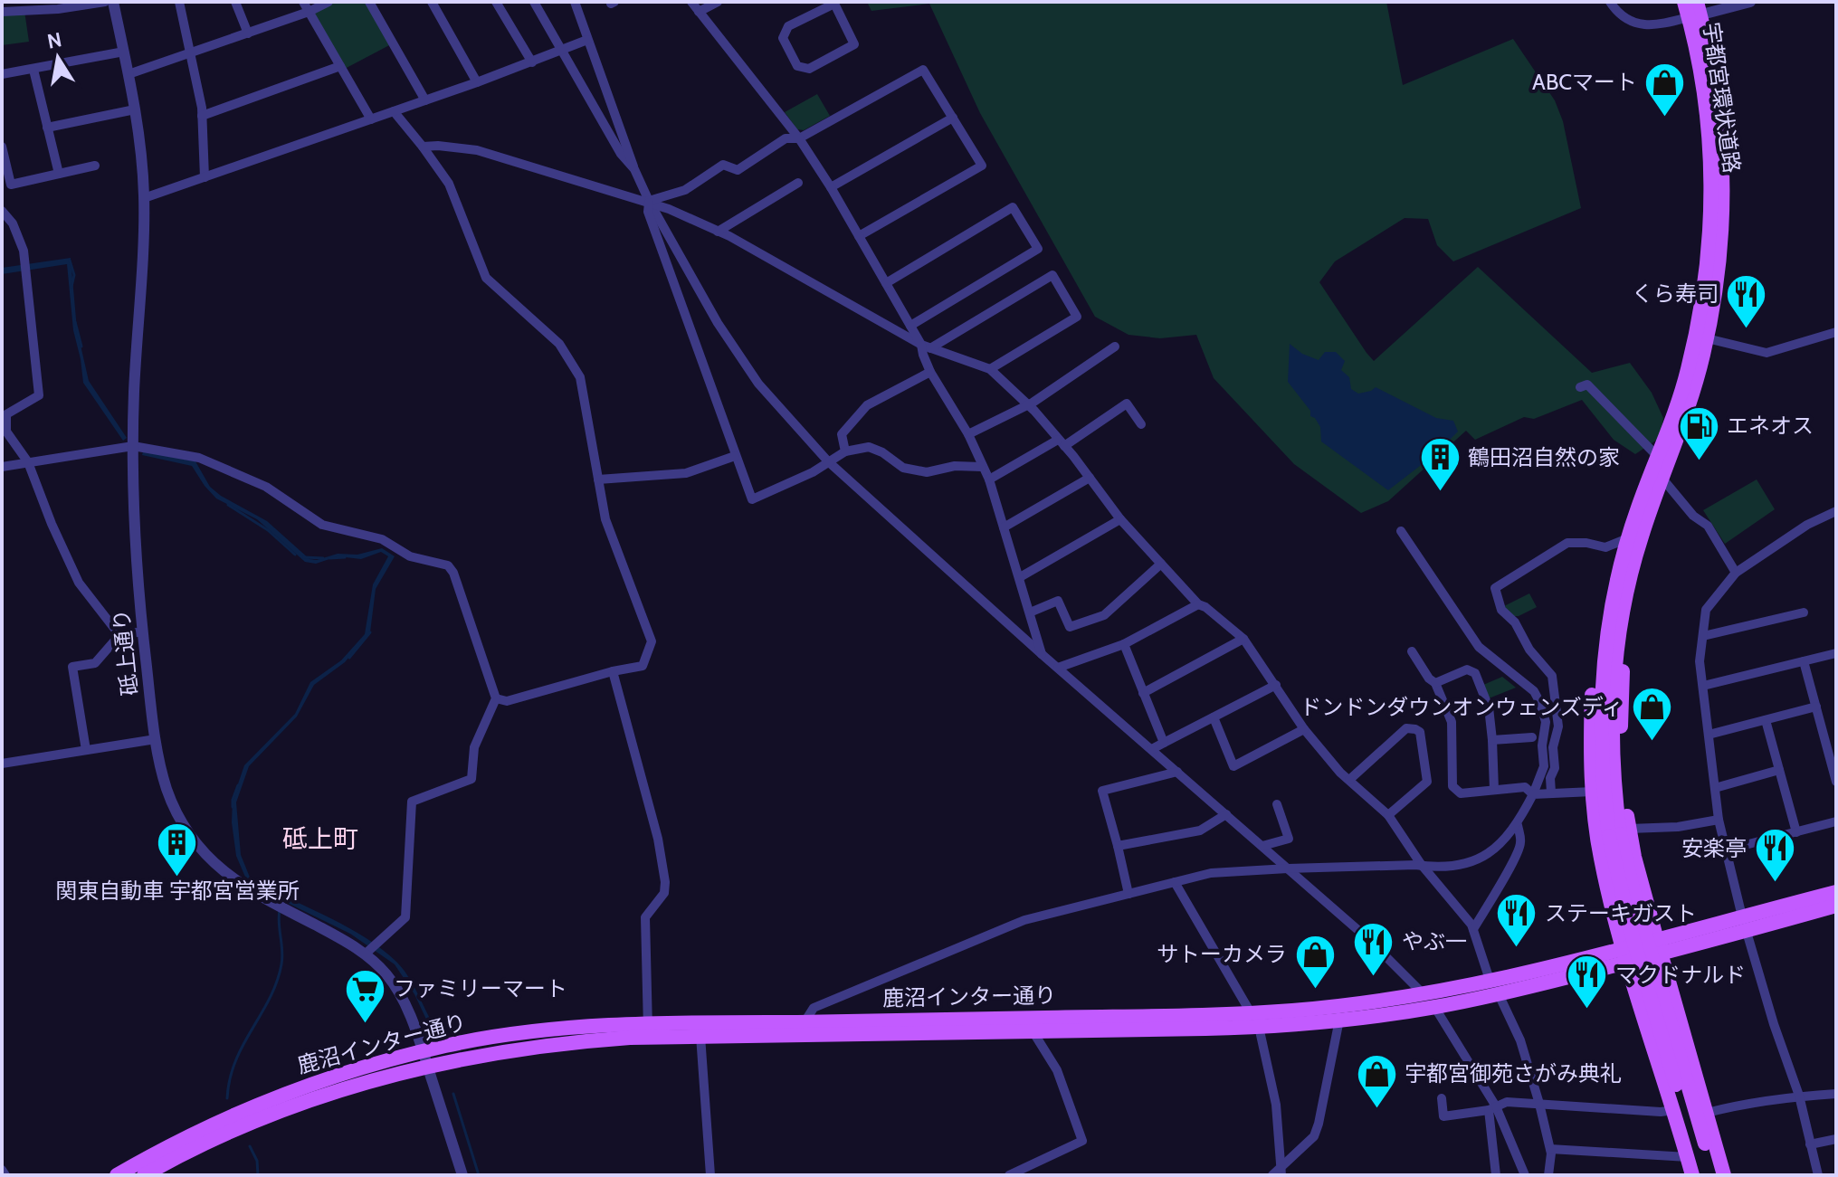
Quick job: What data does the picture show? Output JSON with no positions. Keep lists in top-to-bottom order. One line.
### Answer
{"streets":{"main road":["宇都宮環状道路","鹿沼インター通り"],"street":["砥上通り"]},"crossings":[["砥上通り","鹿沼インター通り"]],"districts":["砥上町"],"places":{"shop":["ABCマート","ドンドンダウンオンウェンズディ","サトーカメラ","宇都宮御苑さがみ典礼"],"restaurant":["くら寿司","安楽亭","ステーキガスト","やぶ一","マクドナルド"],"fuel station":["エネオス"],"building":["鶴田沼自然の家","関東自動車 宇都宮営業所"],"supermarket":["ファミリーマート"]},"north":"top"}
